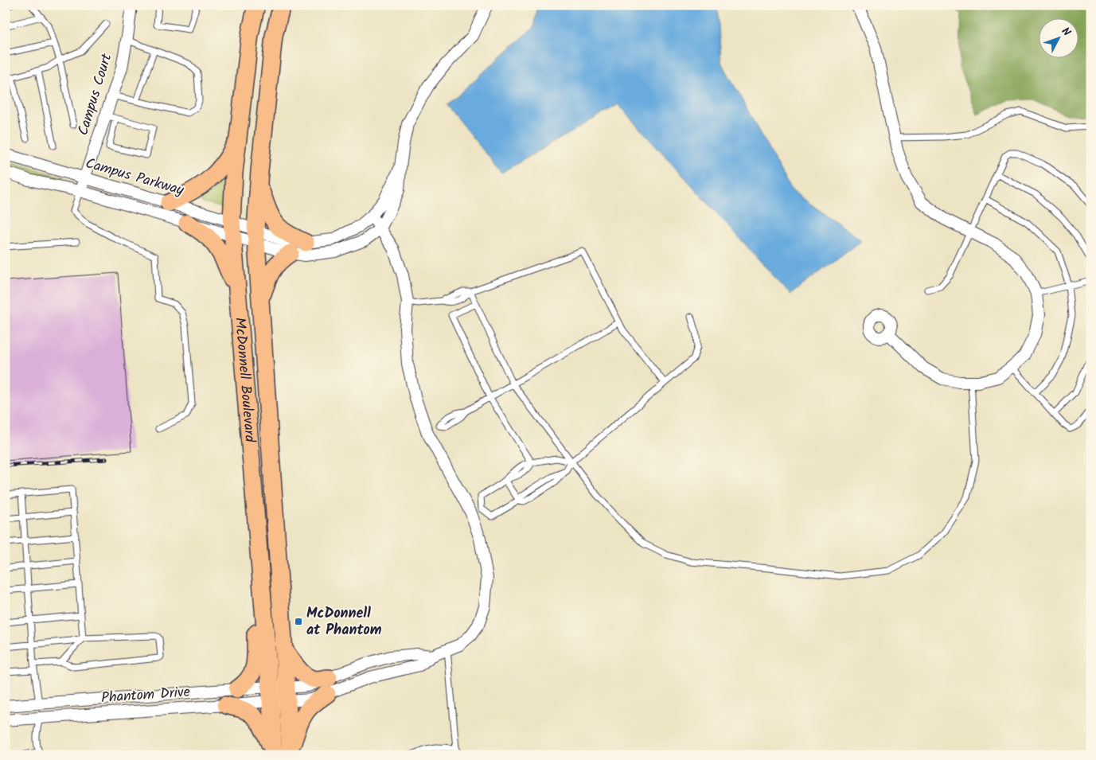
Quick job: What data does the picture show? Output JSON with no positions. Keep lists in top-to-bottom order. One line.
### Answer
{"streets":{"main road":["McDonnell Boulevard"],"street":["Campus Court","Campus Parkway","Phantom Drive"]},"crossings":[["Campus Court","Campus Parkway"],["Campus Parkway","McDonnell Boulevard"],["McDonnell Boulevard","Phantom Drive"]],"places":{"transit":["McDonnell at Phantom"]},"north":"top right"}
